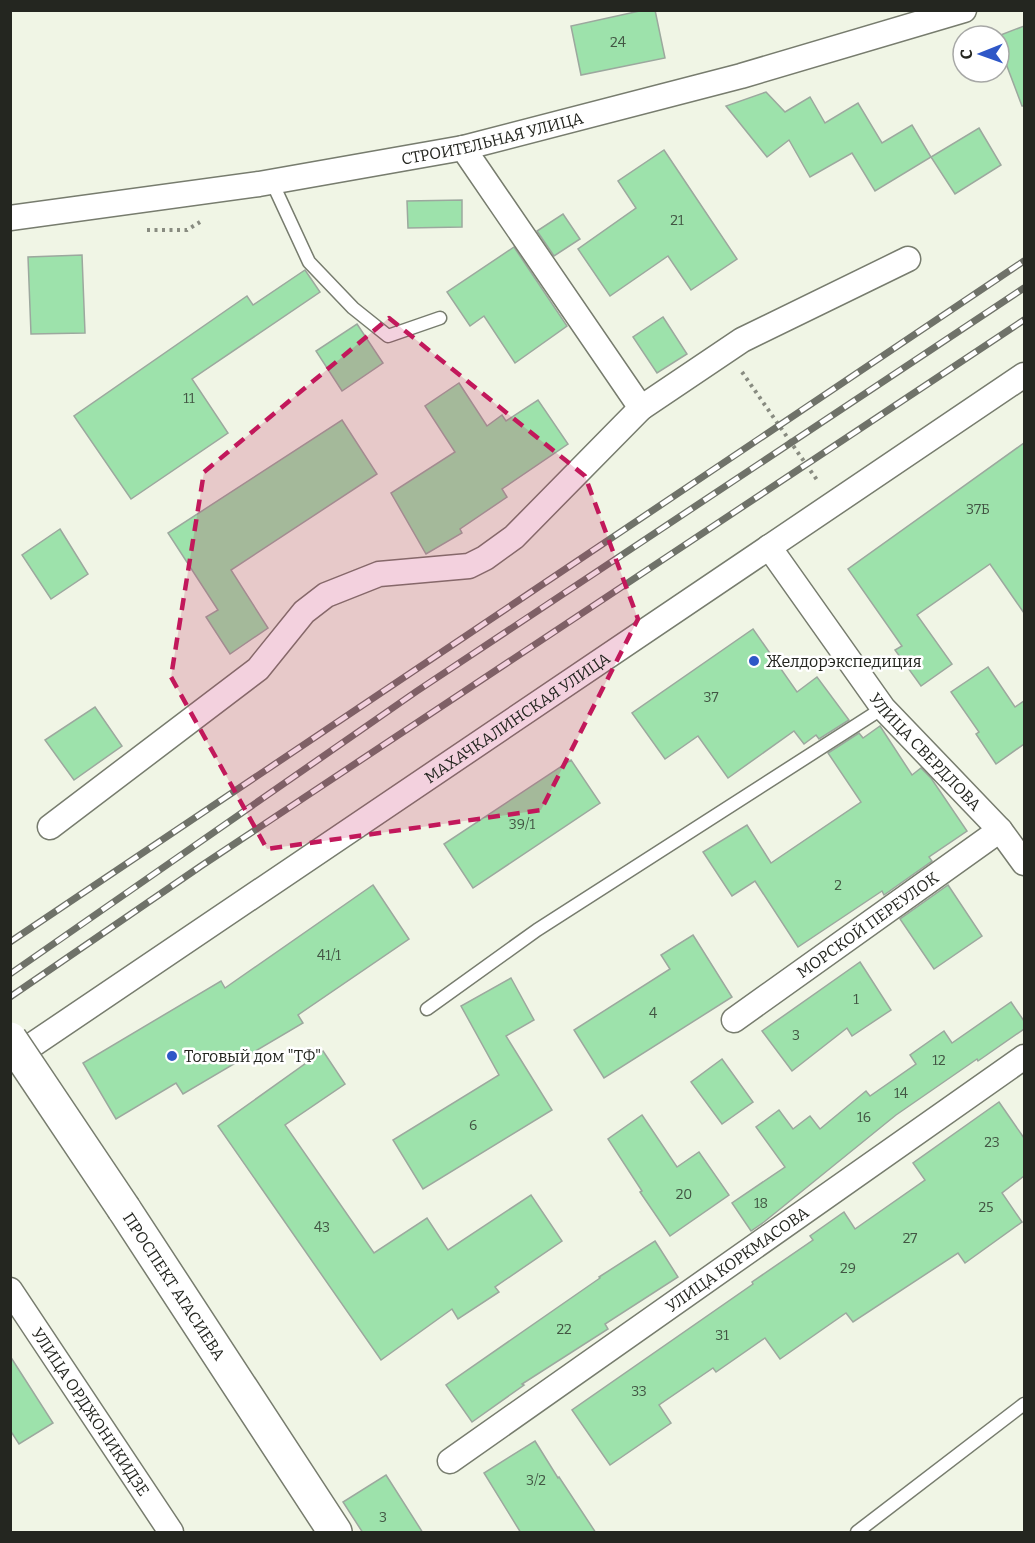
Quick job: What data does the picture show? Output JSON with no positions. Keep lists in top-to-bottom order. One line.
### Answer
{"streets":{"main road":["ПРОСПЕКТ АГАСИЕВА"],"street":["СТРОИТЕЛЬНАЯ УЛИЦА","МАХАЧКАЛИНСКАЯ УЛИЦА","УЛИЦА СВЕРДЛОВА","МОРСКОЙ ПЕРЕУЛОК","УЛИЦА КОРКМАСОВА","УЛИЦА ОРДЖОНИКИДЗЕ"]},"crossings":[["МАХАЧКАЛИНСКАЯ УЛИЦА","УЛИЦА СВЕРДЛОВА"],["УЛИЦА СВЕРДЛОВА","МОРСКОЙ ПЕРЕУЛОК"]],"places":["Желдорэкспедиция","Тоговый дом \"ТФ\""],"house_numbers":["24","21","11","37Б","37","39/1","2","41/1","1","4","3","12","14","16","6","23","20","18","25","43","27","29","22","31","33","3/2","3"],"north":"left"}
